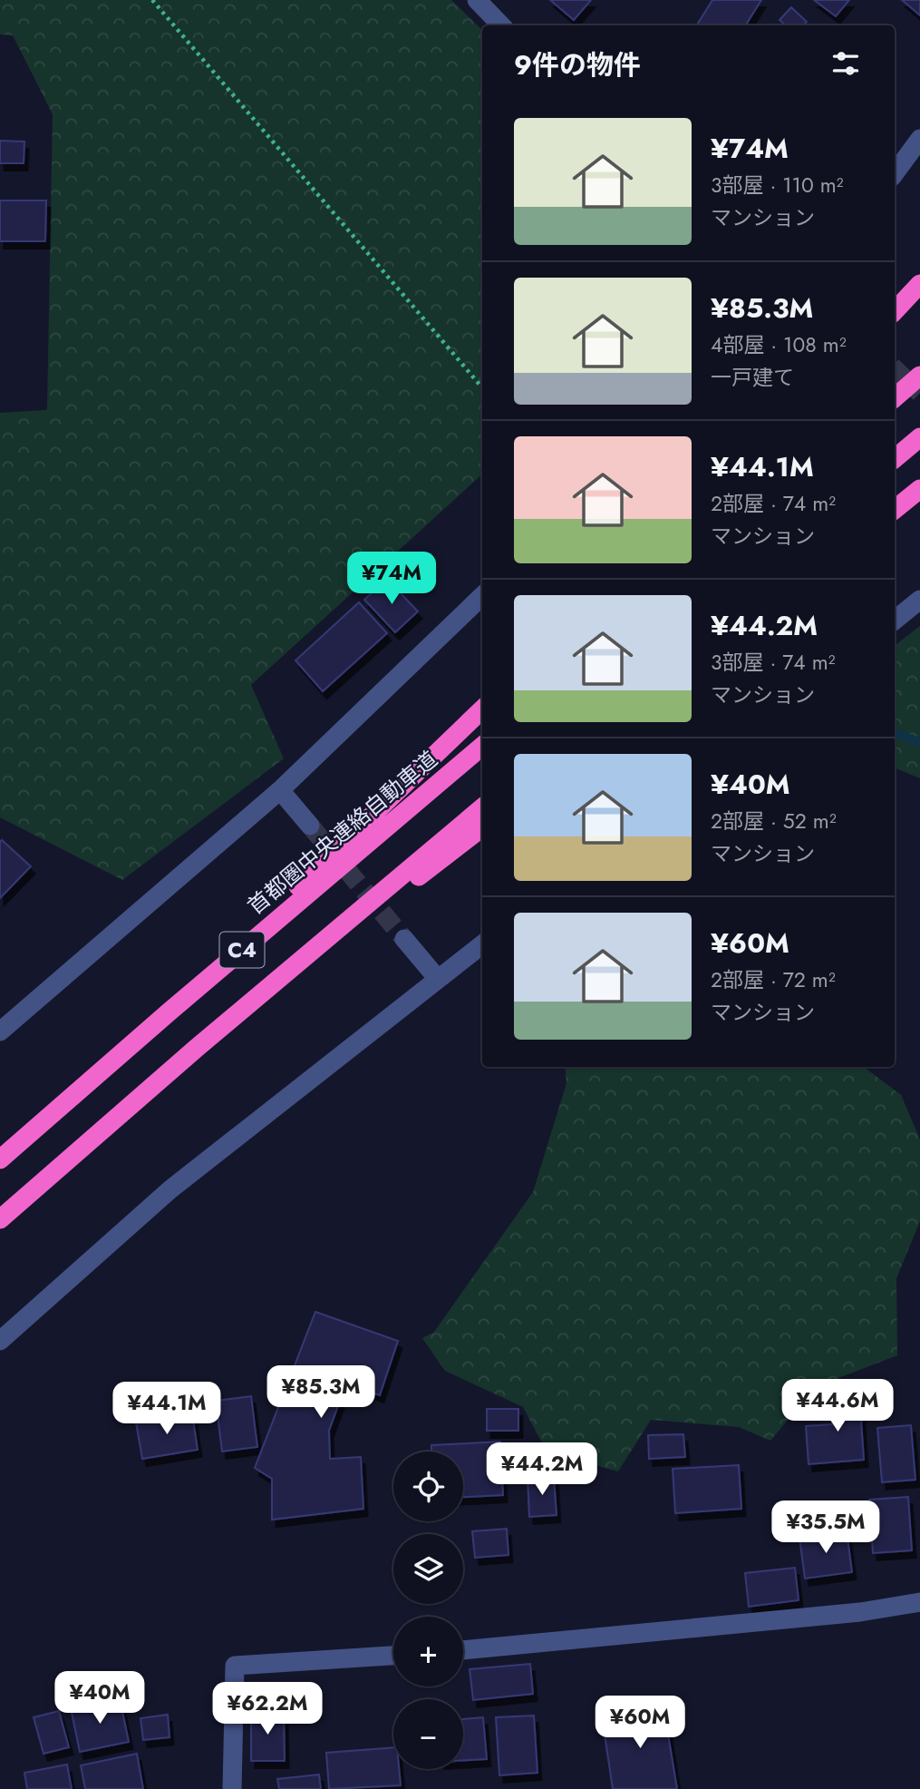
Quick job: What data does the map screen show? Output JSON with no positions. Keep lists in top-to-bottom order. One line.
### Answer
{"streets":{"highway":["首都圏中央連絡自動車道","C4"]},"page":{"heading":"9件の物件","list":[{"name":"¥74M","note":"3部屋 · 110 m² · マンション"},{"name":"¥85.3M","note":"4部屋 · 108 m² · 一戸建て"},{"name":"¥44.1M","note":"2部屋 · 74 m² · マンション"},{"name":"¥44.2M","note":"3部屋 · 74 m² · マンション"},{"name":"¥40M","note":"2部屋 · 52 m² · マンション"},{"name":"¥60M","note":"2部屋 · 72 m² · マンション"}],"price":["¥74M","¥85.3M","¥44.6M","¥44.1M","¥44.2M","¥35.5M","¥40M","¥62.2M","¥60M"],"map_buttons":["+","−"]}}
